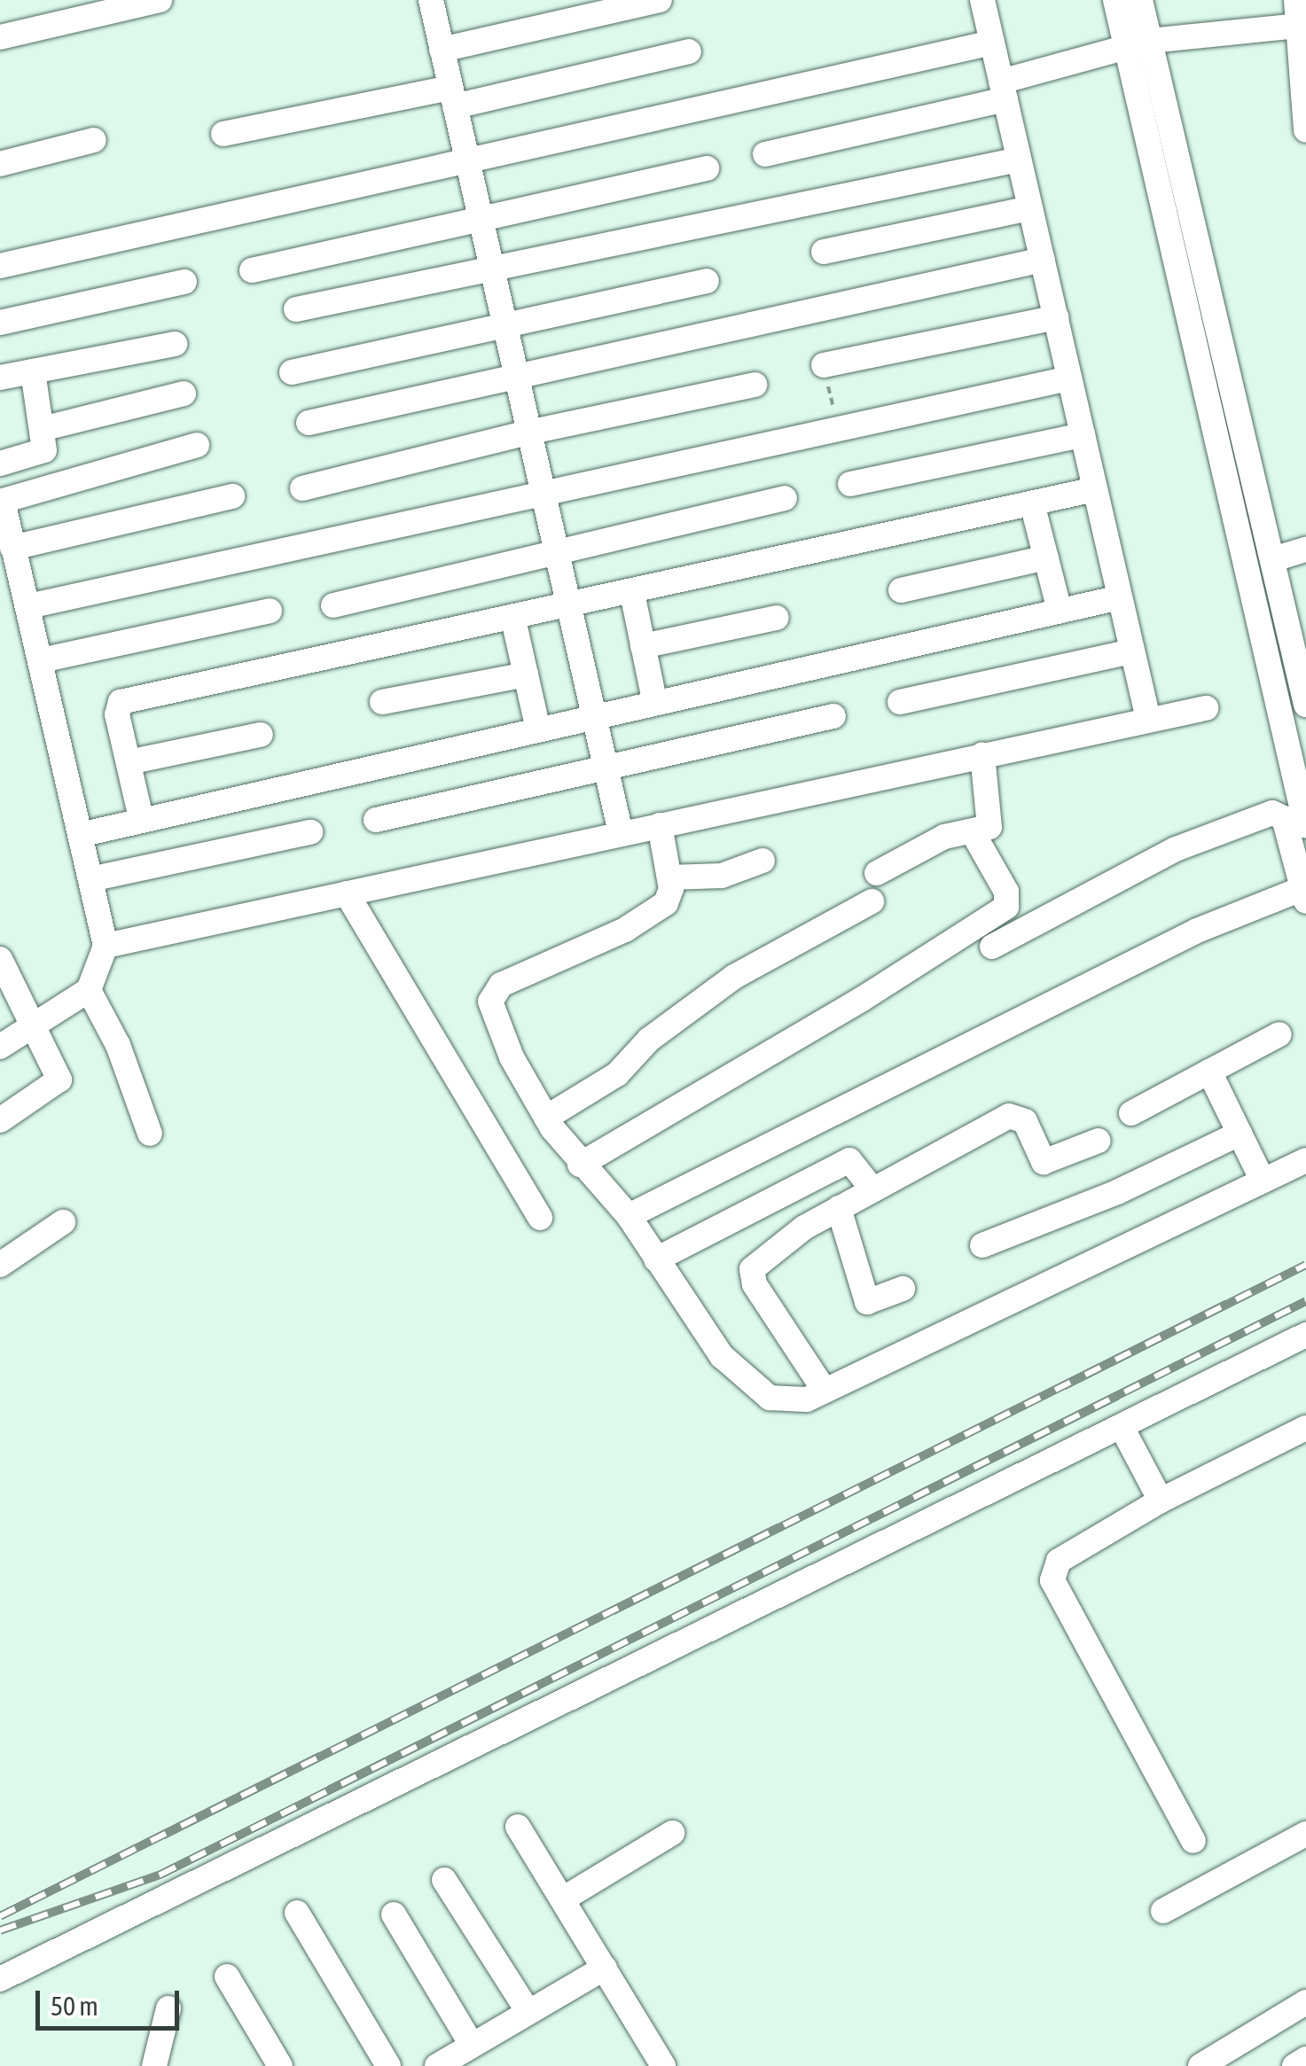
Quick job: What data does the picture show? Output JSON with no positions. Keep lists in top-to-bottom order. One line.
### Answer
{"scale_bar":"50 m"}
